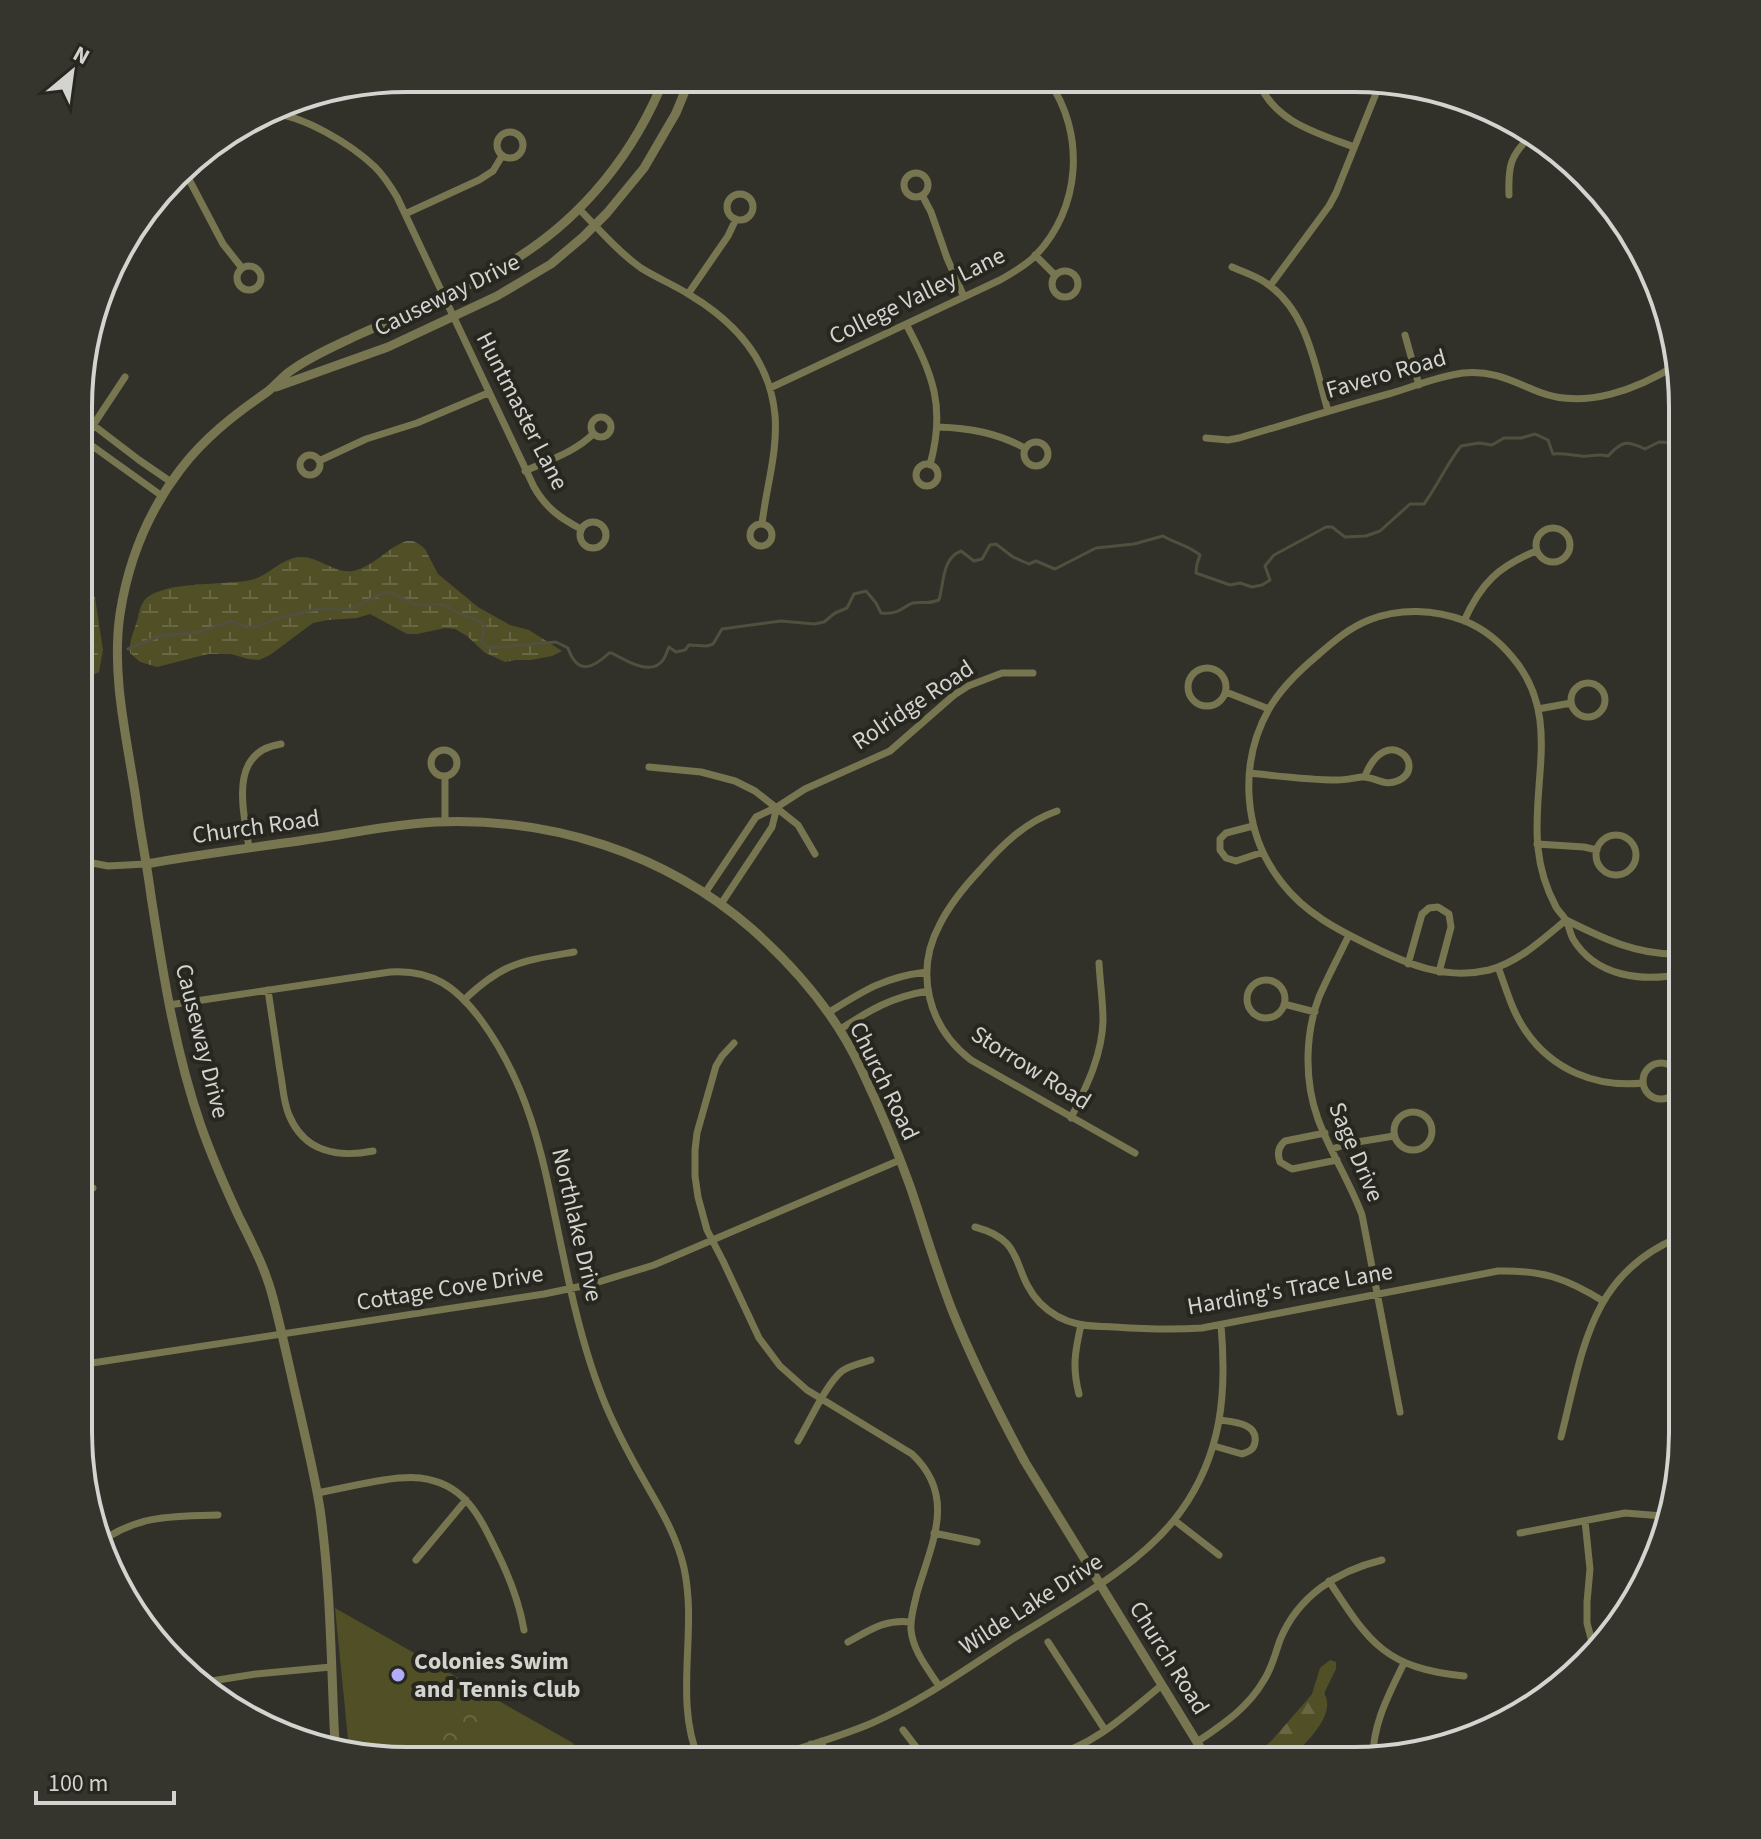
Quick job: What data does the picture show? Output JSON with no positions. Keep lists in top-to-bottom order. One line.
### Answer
{"streets":{"street":["Causeway Drive","College Valley Lane","Favero Road","Huntmaster Lane","Rolridge Road","Church Road","Storrow Road","Sage Drive","Northlake Drive","Cottage Cove Drive","Harding's Trace Lane","Wilde Lake Drive"]},"crossings":[["Causeway Drive","Huntmaster Lane"],["Causeway Drive","Church Road"],["Causeway Drive","Northlake Drive"],["Causeway Drive","Cottage Cove Drive"],["Rolridge Road","Church Road"],["Church Road","Cottage Cove Drive"],["Church Road","Wilde Lake Drive"],["Sage Drive","Harding's Trace Lane"],["Northlake Drive","Cottage Cove Drive"],["Harding's Trace Lane","Wilde Lake Drive"]],"places":["Colonies Swim and Tennis Club"],"scale_bar":"100 m","north":"top right"}
